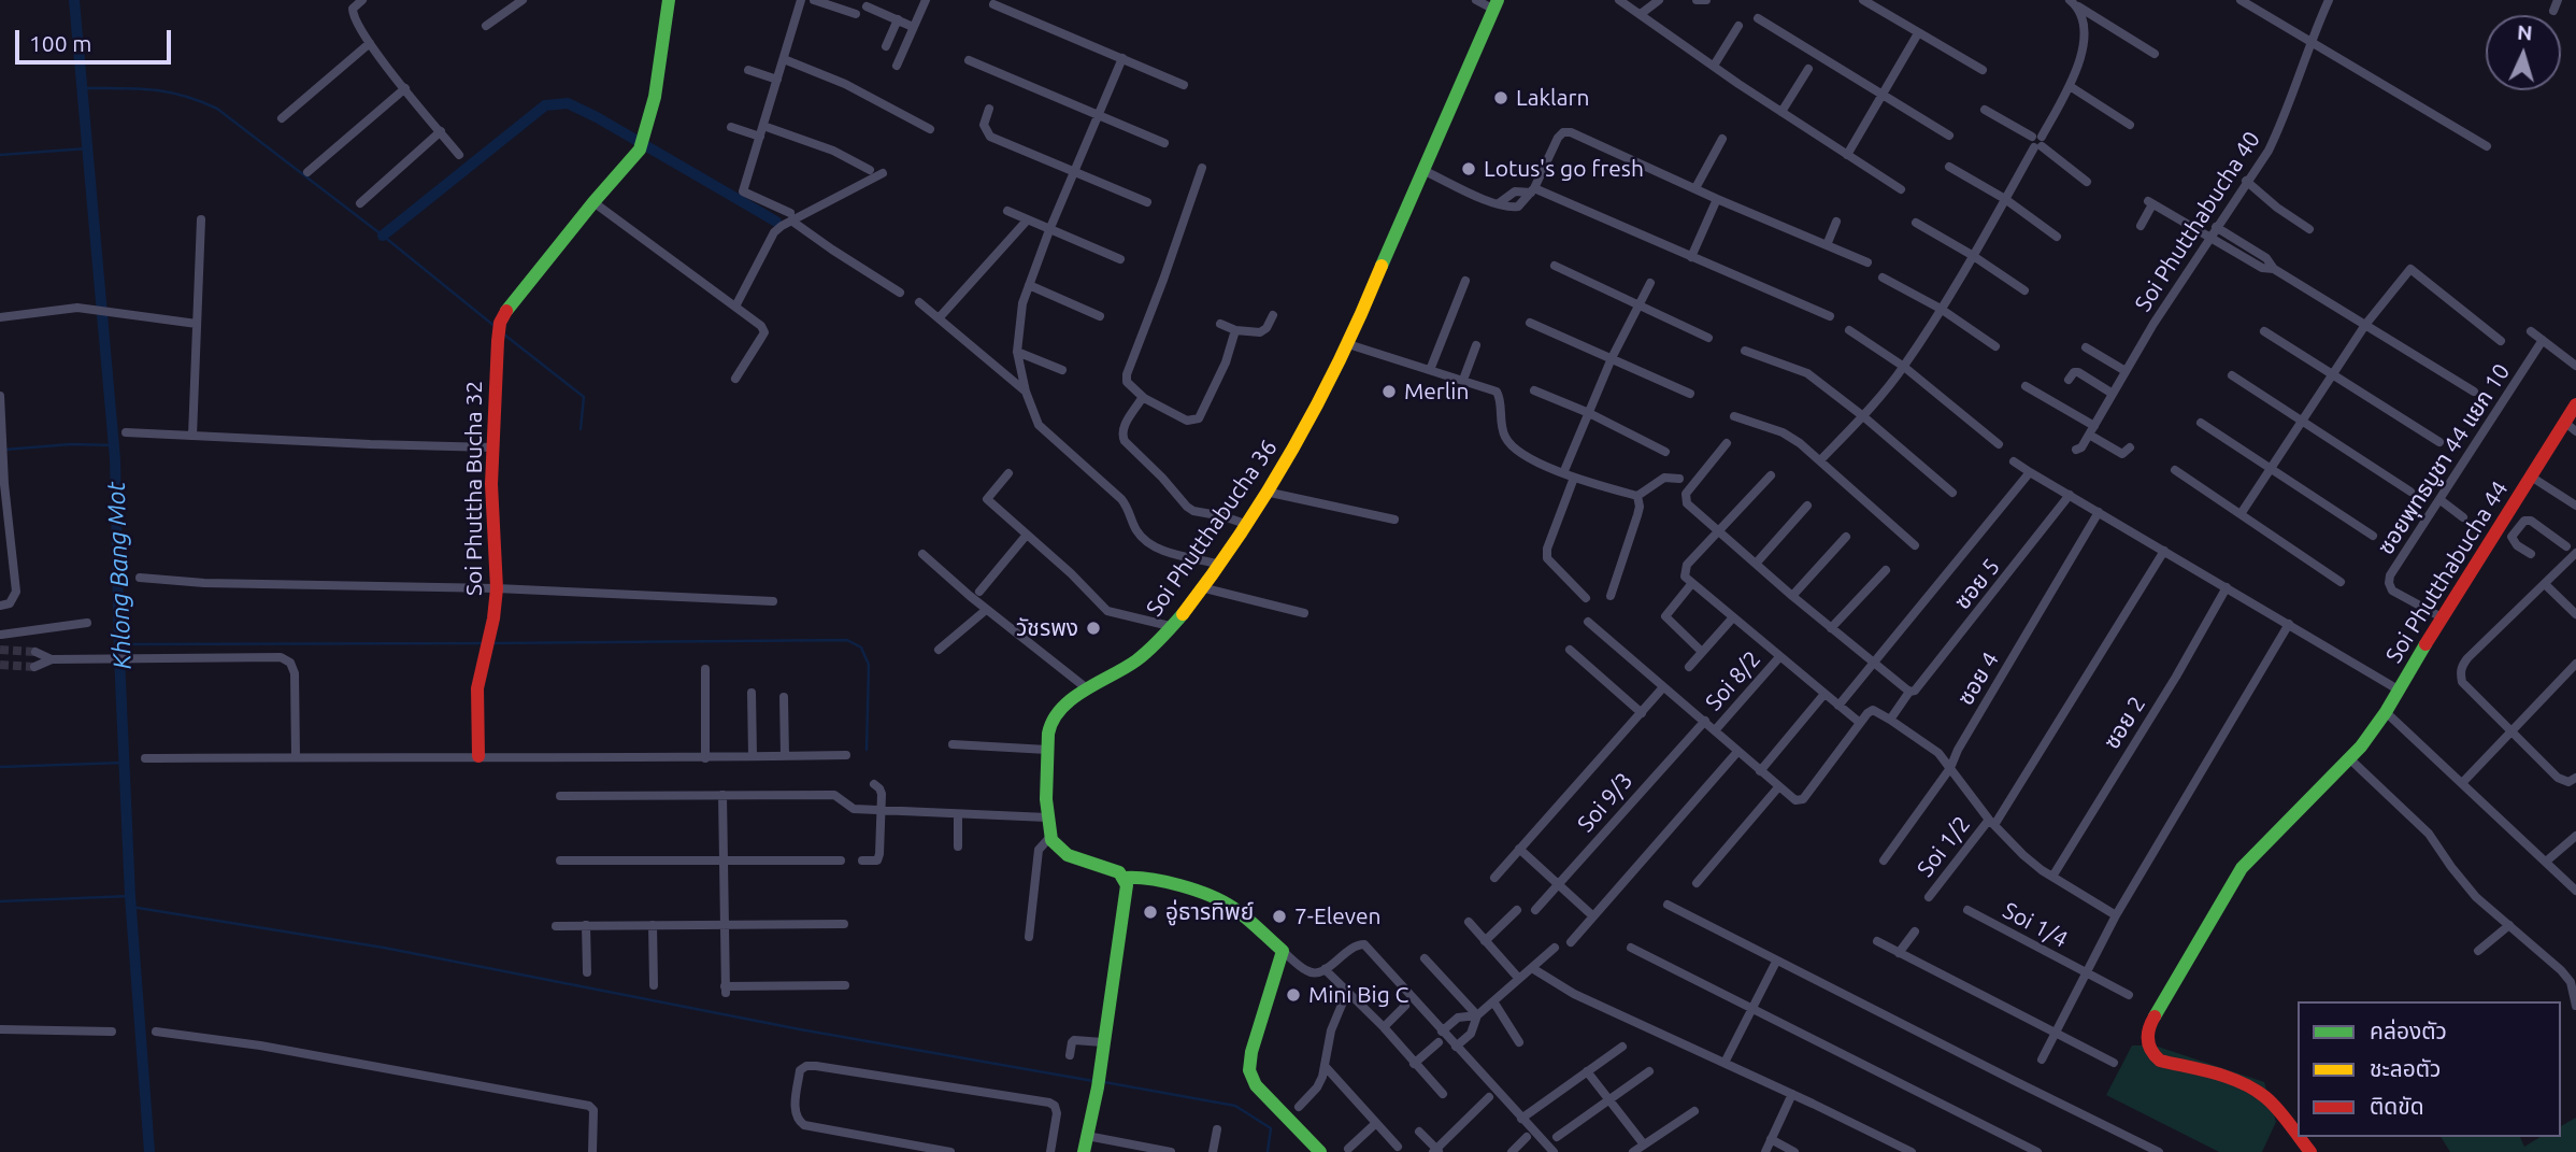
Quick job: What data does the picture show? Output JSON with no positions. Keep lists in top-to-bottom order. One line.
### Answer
{"streets":{"street":["Soi Phutthabucha 40","ซอยพุทธบูชา 44 แยก 10","Soi Phuttha Bucha 32","Soi Phutthabucha 36","Soi Phutthabucha 44","ซอย 5","ซอย 4","Soi 8/2","ซอย 2","Soi 9/3","Soi 1/2","Soi 1/4"]},"crossings":[["ซอยพุทธบูชา 44 แยก 10","Soi Phutthabucha 44"]],"water":["Khlong Bang Mot"],"places":["Laklarn","Lotus's go fresh","Merlin","วัชรพง","อู่ธารทิพย์","7-Eleven","Mini Big C"],"legend":["คล่องตัว","ชะลอตัว","ติดขัด"],"scale_bar":"100 m","north":"top"}
